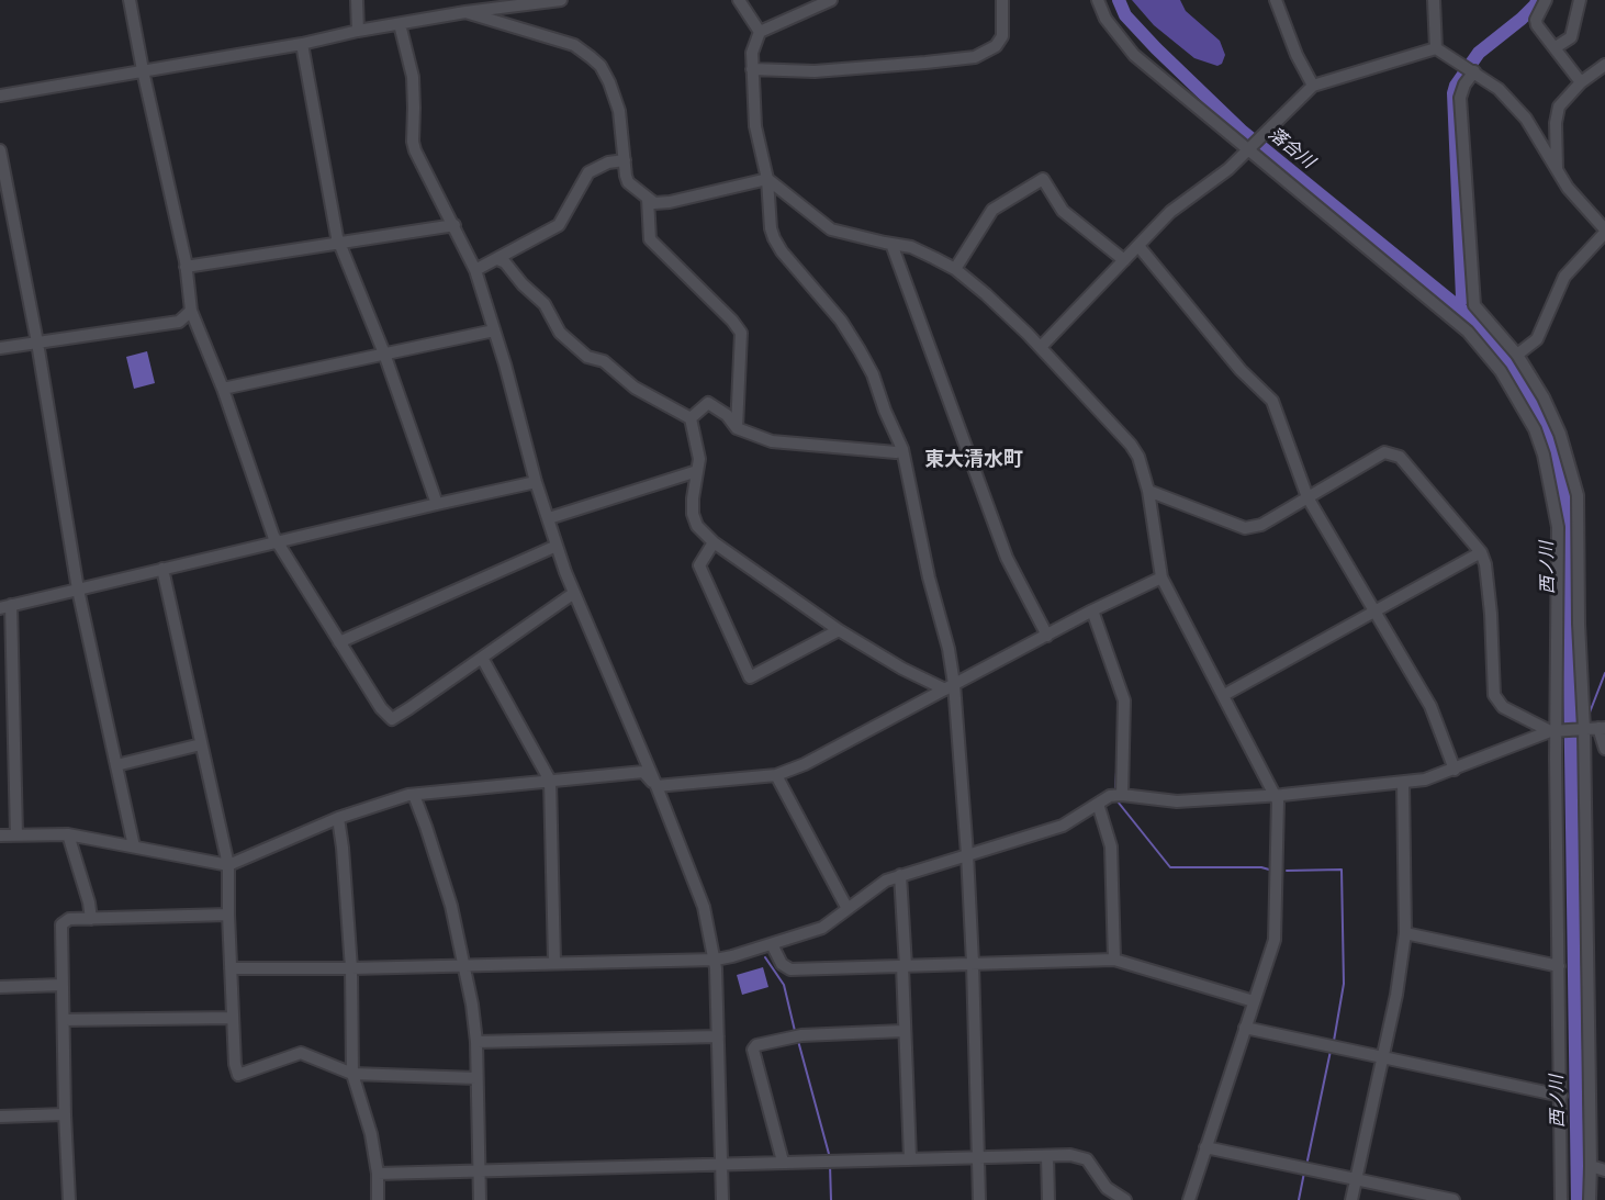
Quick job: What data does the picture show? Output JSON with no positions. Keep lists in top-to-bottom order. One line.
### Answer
{"districts":["東大清水町"],"water":["落合川","西ノ川"]}
